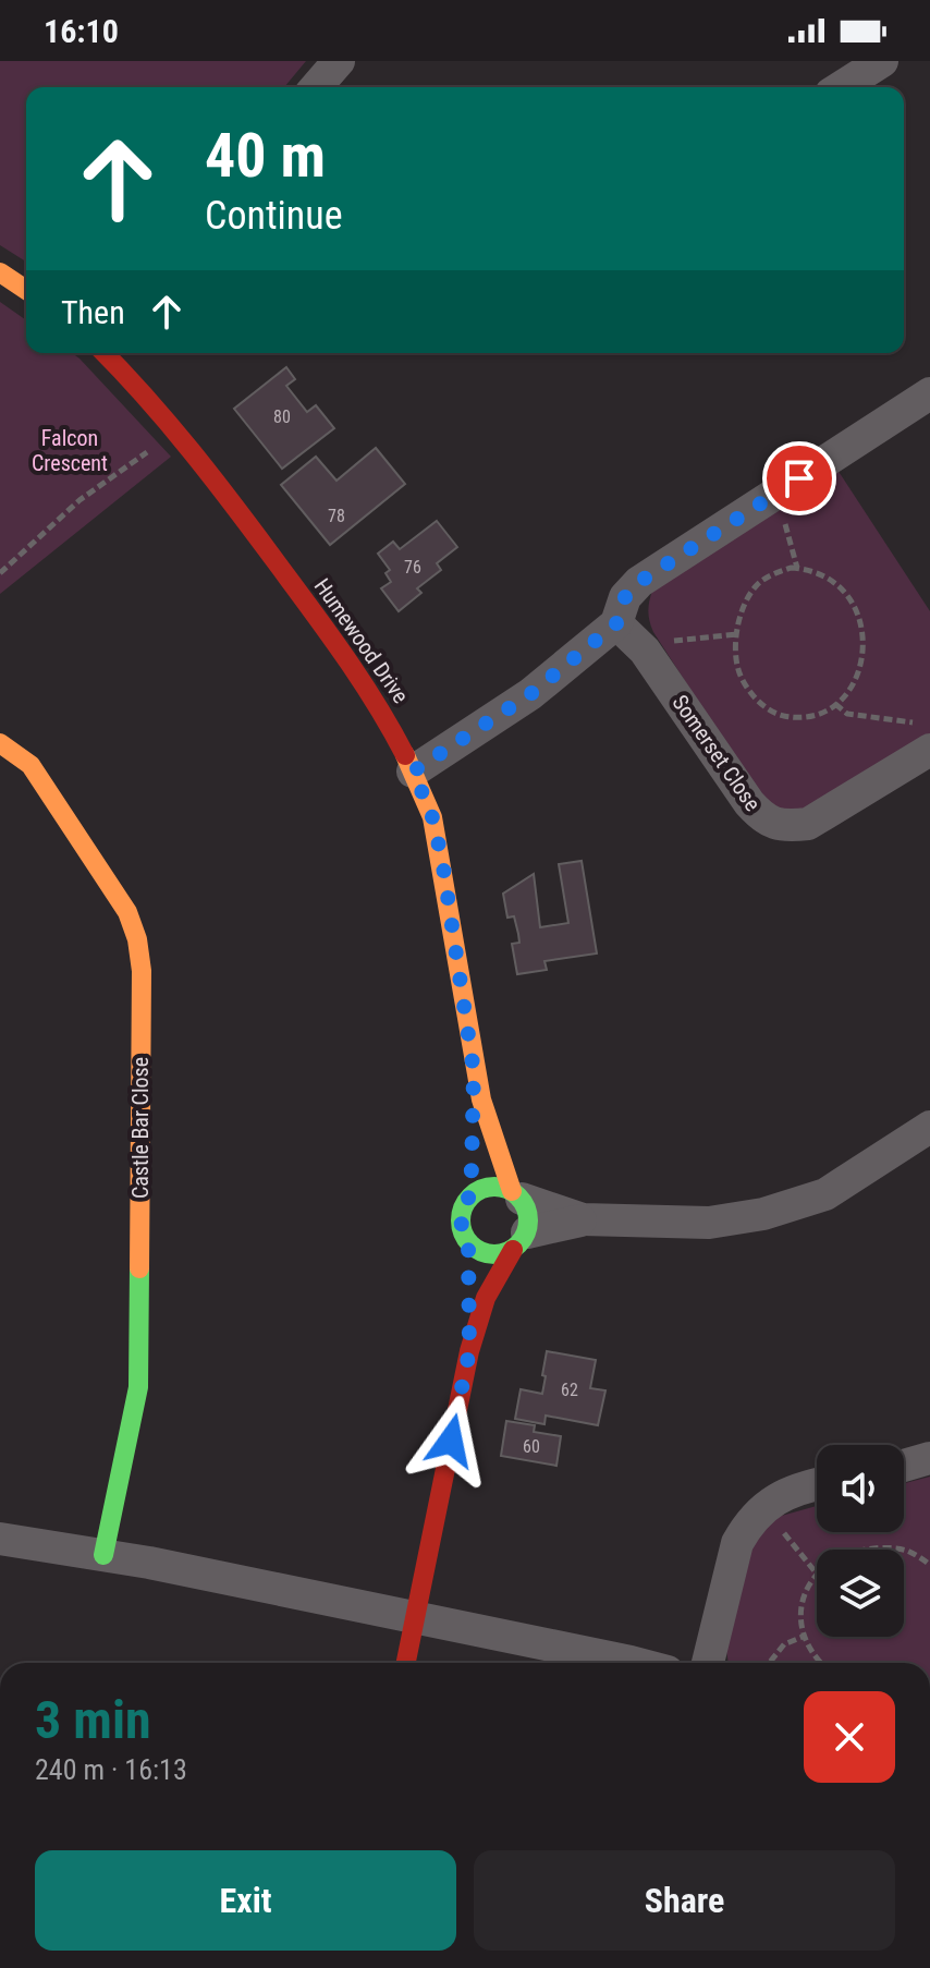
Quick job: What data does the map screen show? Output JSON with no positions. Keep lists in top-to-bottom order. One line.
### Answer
{"streets":{"street":["Humewood Drive","Somerset Close","Castle Bar Close"]},"parks":["Falcon Crescent"],"house_numbers":["80","78","76","62","60"],"page":{"status":"16:10","turn":["40 m","Continue"],"then":"Then","heading":["3 min","240 m · 16:13"],"buttons":["Exit","Share"]}}
